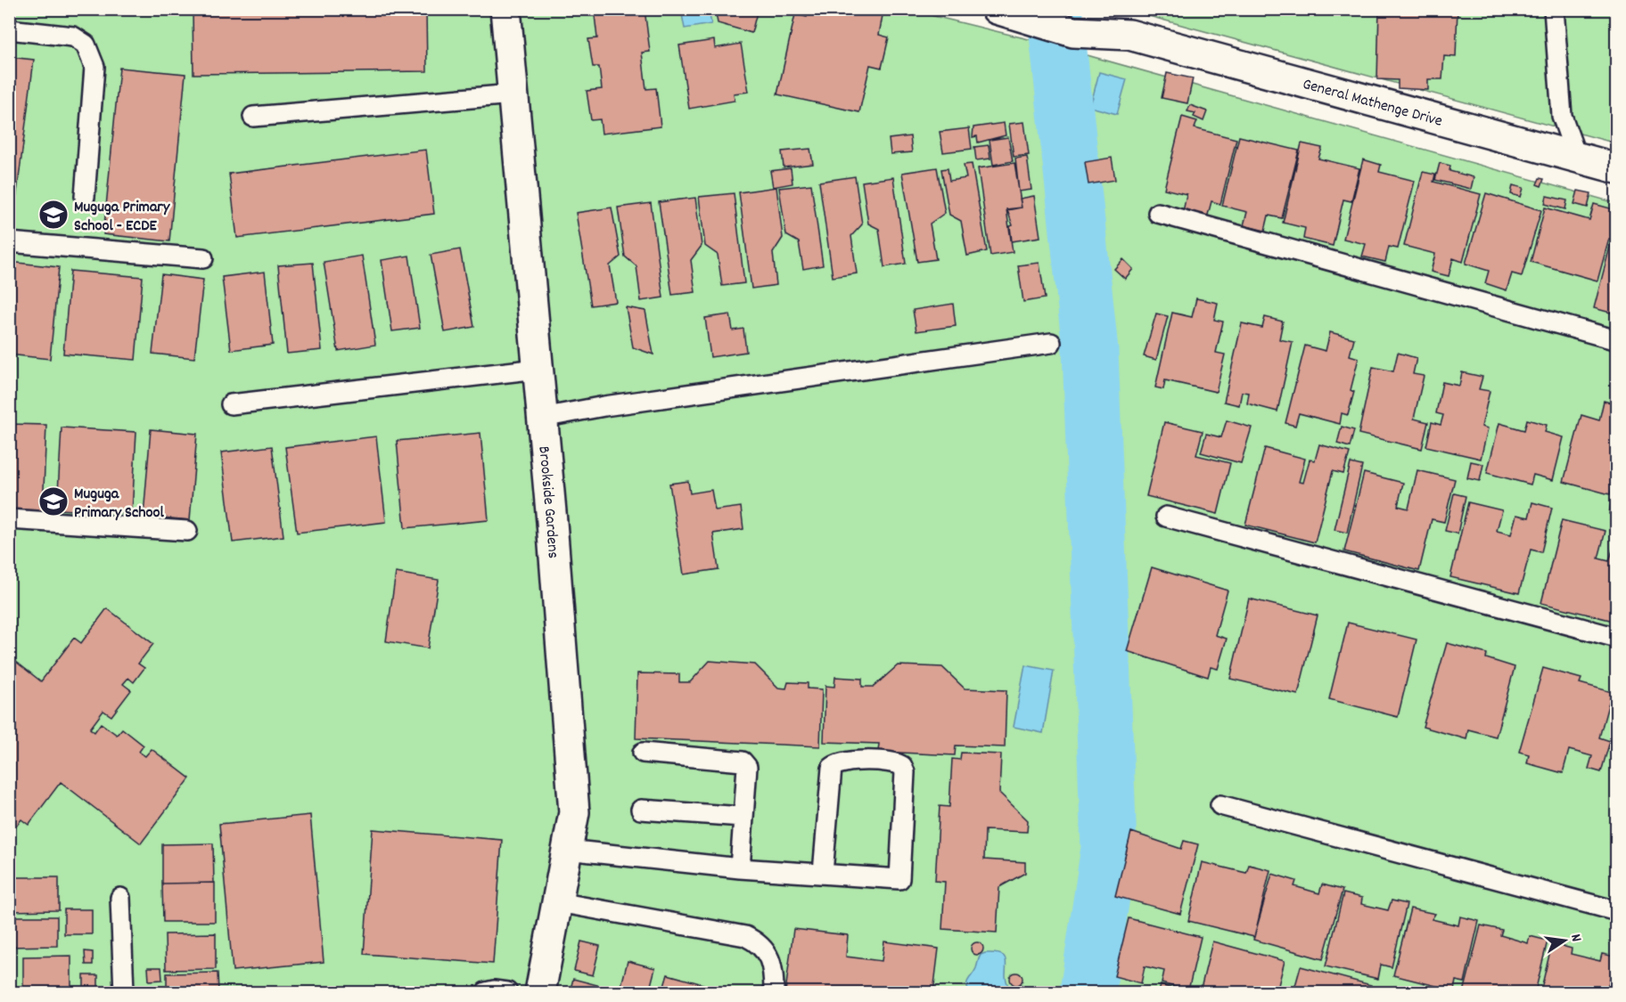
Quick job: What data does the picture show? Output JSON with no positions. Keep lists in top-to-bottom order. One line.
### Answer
{"streets":{"street":["General Mathenge Drive","Brookside Gardens"]},"places":{"school or university":["Muguga Primary School - ECDE","Muguga Primary School"]},"north":"right"}
